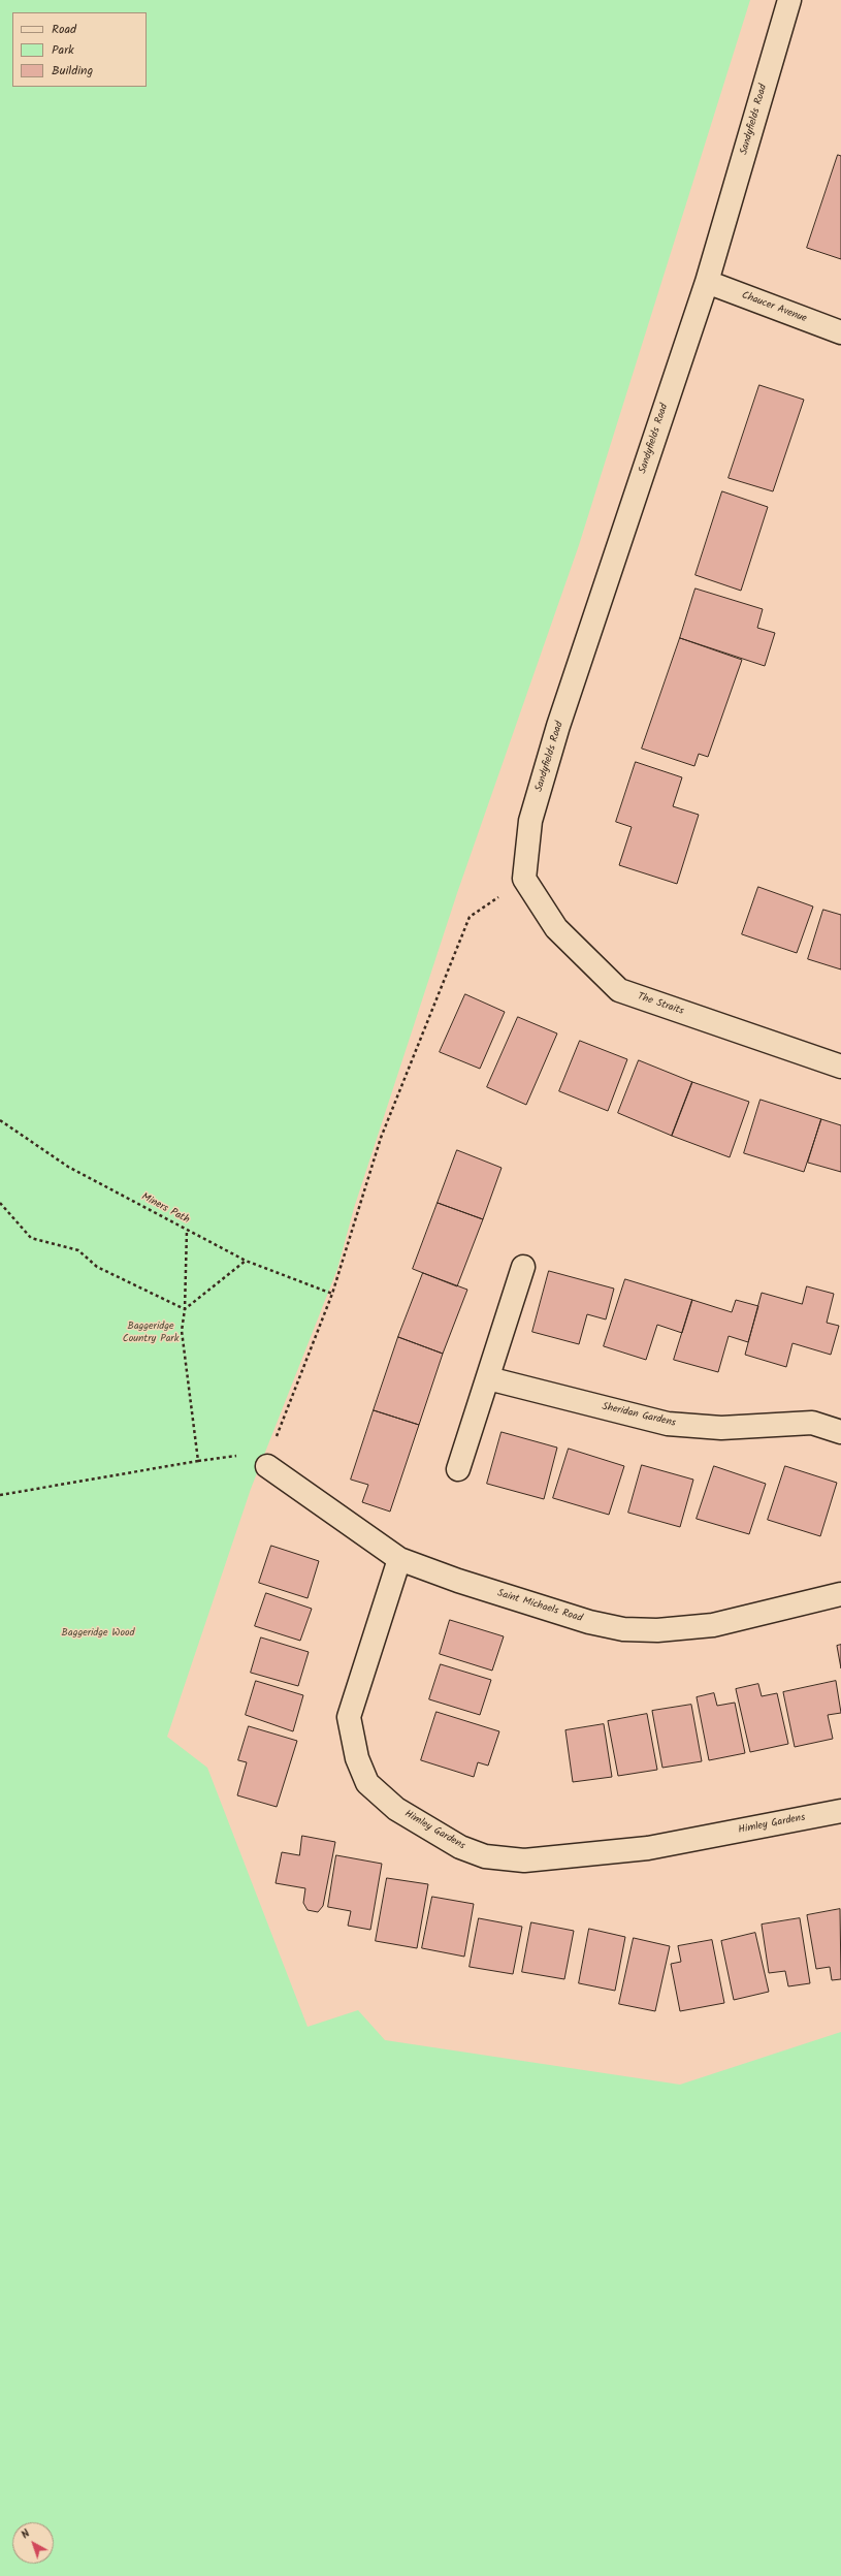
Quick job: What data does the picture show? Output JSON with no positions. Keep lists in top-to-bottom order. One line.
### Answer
{"streets":{"street":["Sandyfields Road","Chaucer Avenue","The Straits","Sheridan Gardens","Saint Michaels Road","Himley Gardens"],"path":["Miners Path"]},"crossings":[["Sandyfields Road","Chaucer Avenue"],["Sandyfields Road","The Straits"],["Saint Michaels Road","Himley Gardens"]],"parks":["Baggeridge Country Park","Baggeridge Wood"],"legend":["Road","Park","Building"],"north":"top left"}
